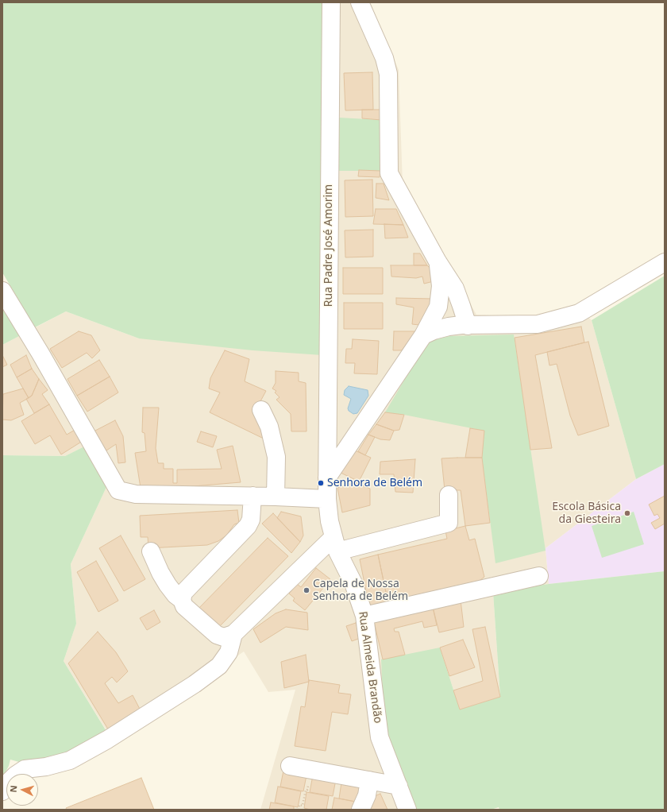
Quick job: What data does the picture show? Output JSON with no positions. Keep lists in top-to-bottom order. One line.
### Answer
{"streets":{"street":["Rua Padre José Amorim","Rua Almeida Brandão"]},"crossings":[["Rua Padre José Amorim","Rua Almeida Brandão"]],"places":["Senhora de Belém","Escola Básica da Giesteira","Capela de Nossa Senhora de Belém"],"north":"left"}
